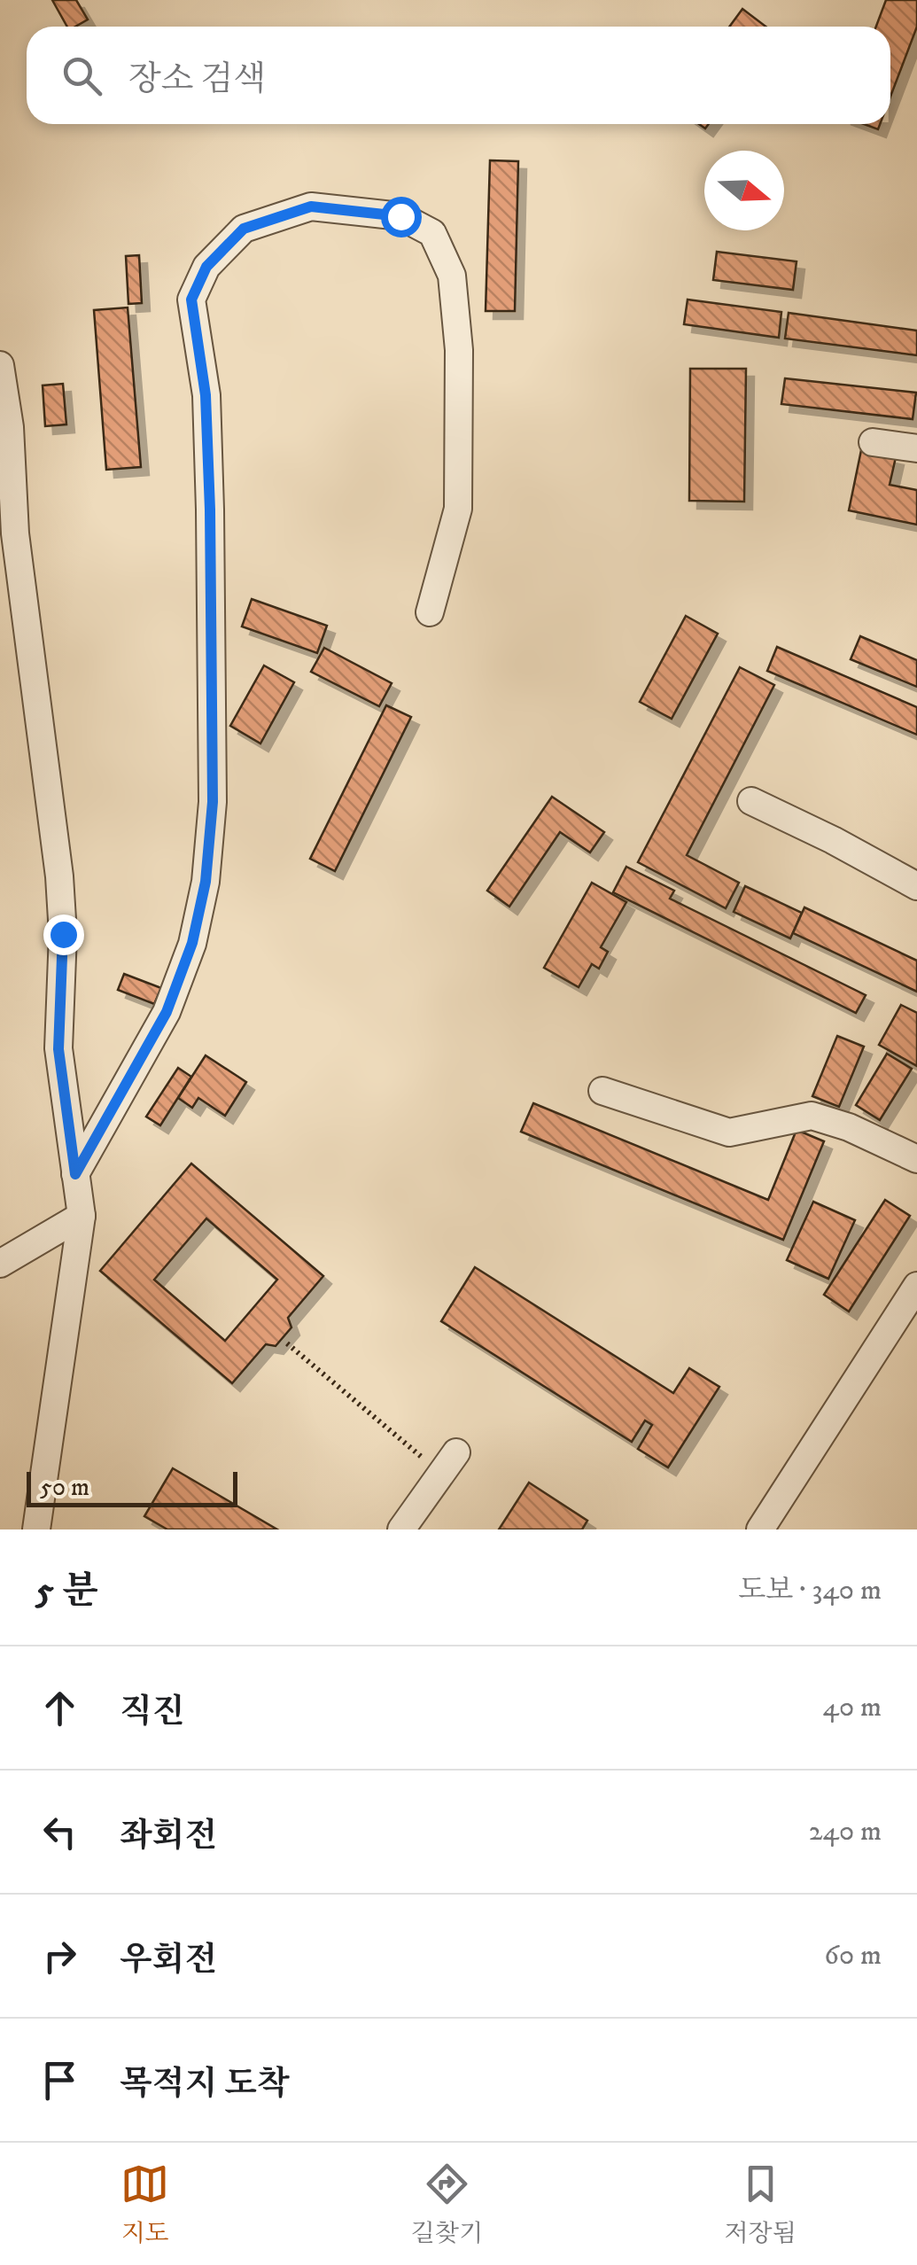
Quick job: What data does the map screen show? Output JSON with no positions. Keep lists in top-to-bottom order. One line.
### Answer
{"scale_bar":"50 m","north":"right","page":{"search":"장소 검색","scale":"50 m","heading":["5 분","도보 · 340 m"],"list":[["직진","40 m"],["좌회전","240 m"],["우회전","60 m"],"목적지 도착"],"nav":["지도","길찾기","저장됨"]}}
